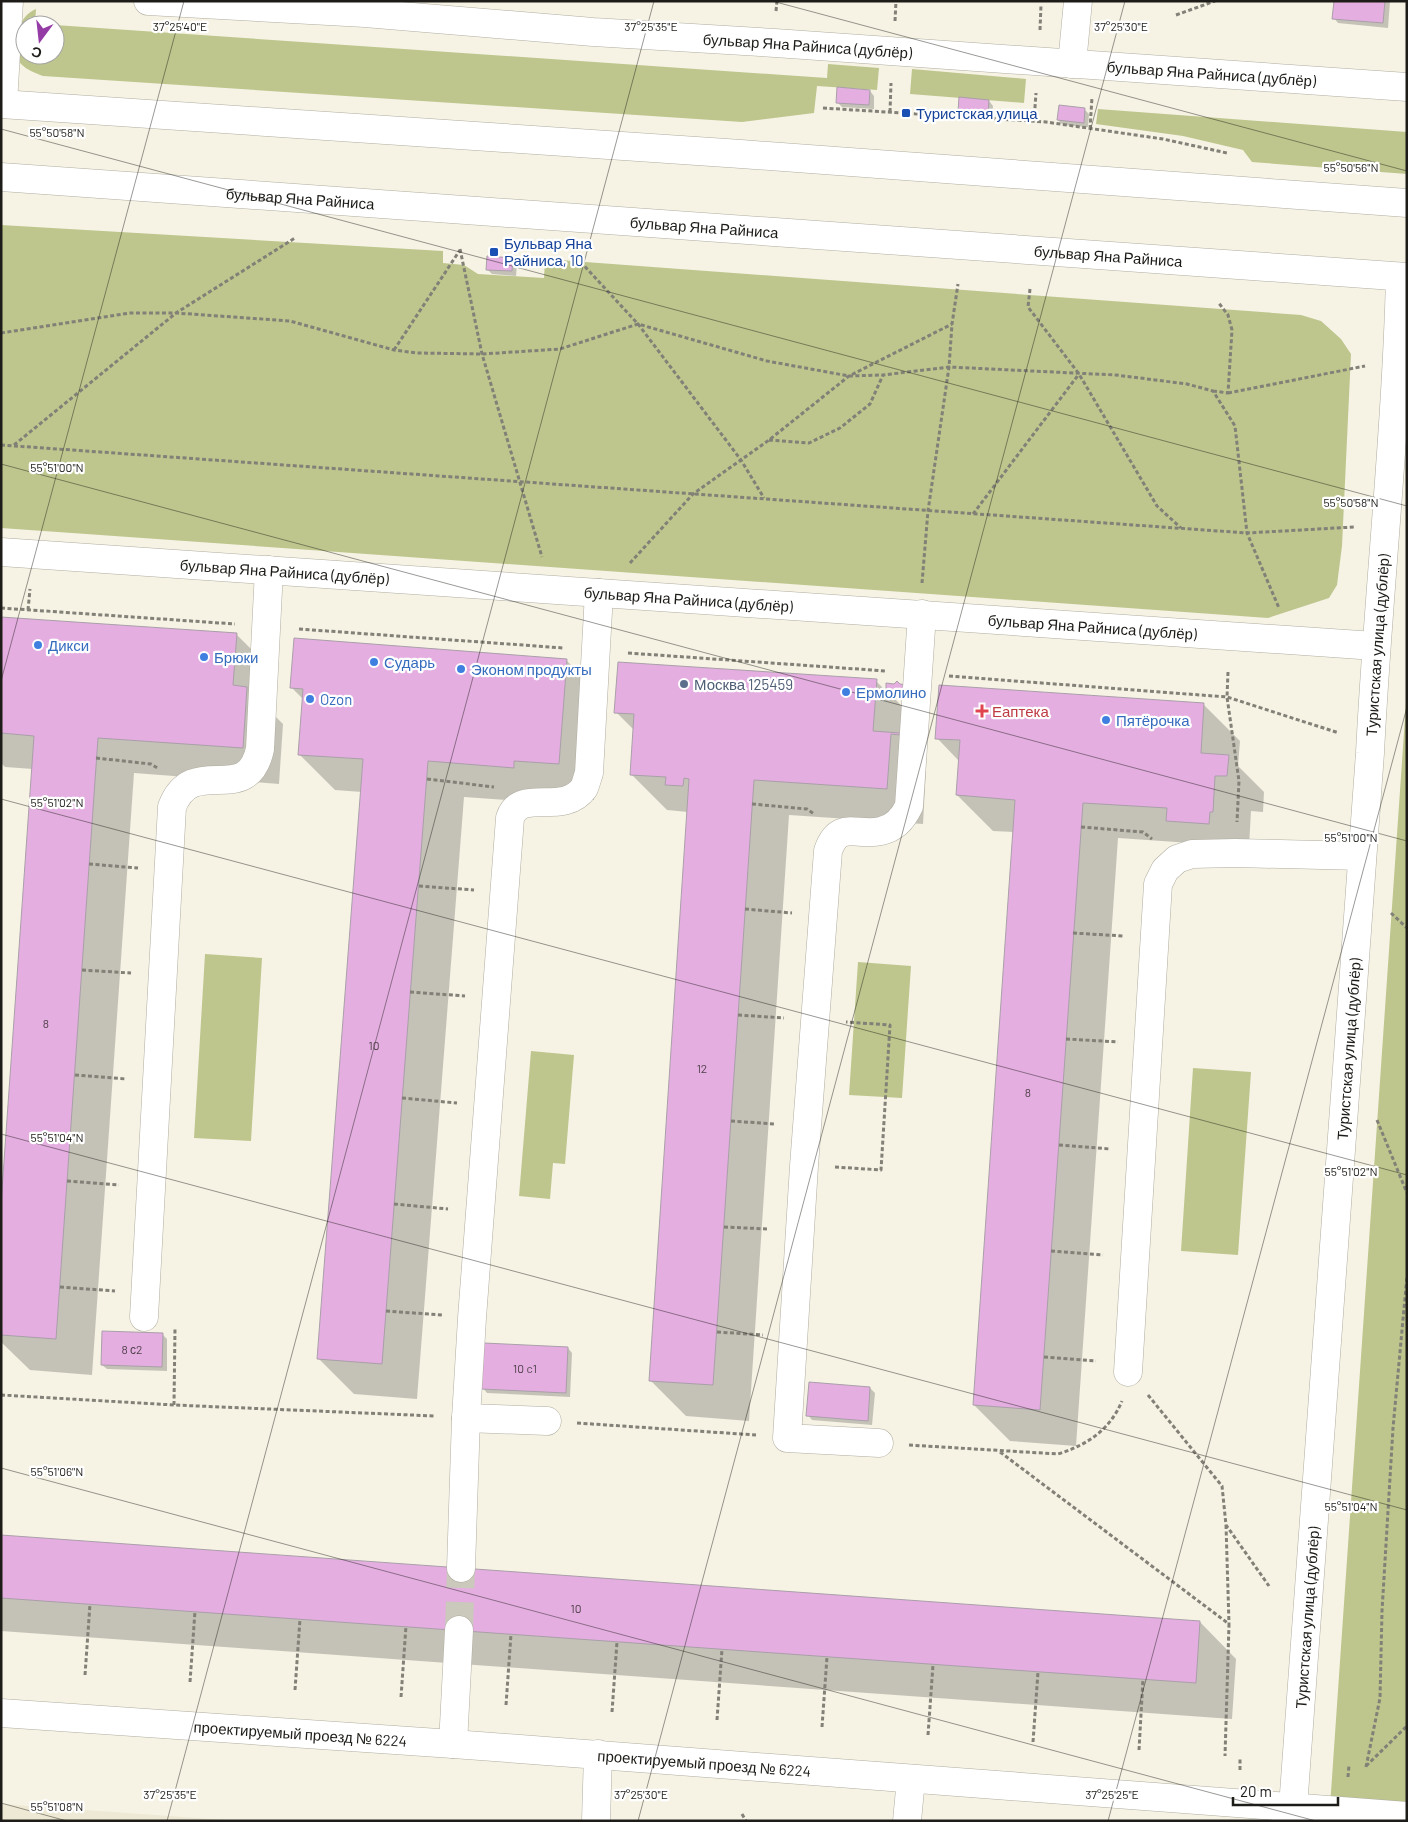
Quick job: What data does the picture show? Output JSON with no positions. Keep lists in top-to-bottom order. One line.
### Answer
{"streets":{"street":["бульвар Яна Райниса (дублёр)","бульвар Яна Райниса","Туристская улица (дублёр)","проектируемый проезд № 6224"]},"crossings":[["бульвар Яна Райниса (дублёр)","Туристская улица (дублёр)"],["бульвар Яна Райниса","Туристская улица (дублёр)"],["Туристская улица (дублёр)","проектируемый проезд № 6224"]],"places":{"transit":["Туристская улица","Бульвар Яна Райниса, 10"],"other":["Дикси","Брюки","Сударь","Эконом продукты","Москва 125459","Ермолино","Ozon","Пятёрочка"],"health":["Еаптека"]},"house_numbers":["8","10","12","8","8 с2","10 c1","10"],"scale_bar":"20 m","north":"bottom","coordinates":["37°25'40\"E","37°25'35\"E","37°25'30\"E","55°50'58\"N","55°50'56\"N","55°51'00\"N","55°51'02\"N","55°51'04\"N","55°51'06\"N","37°25'25\"E","55°51'08\"N"]}
